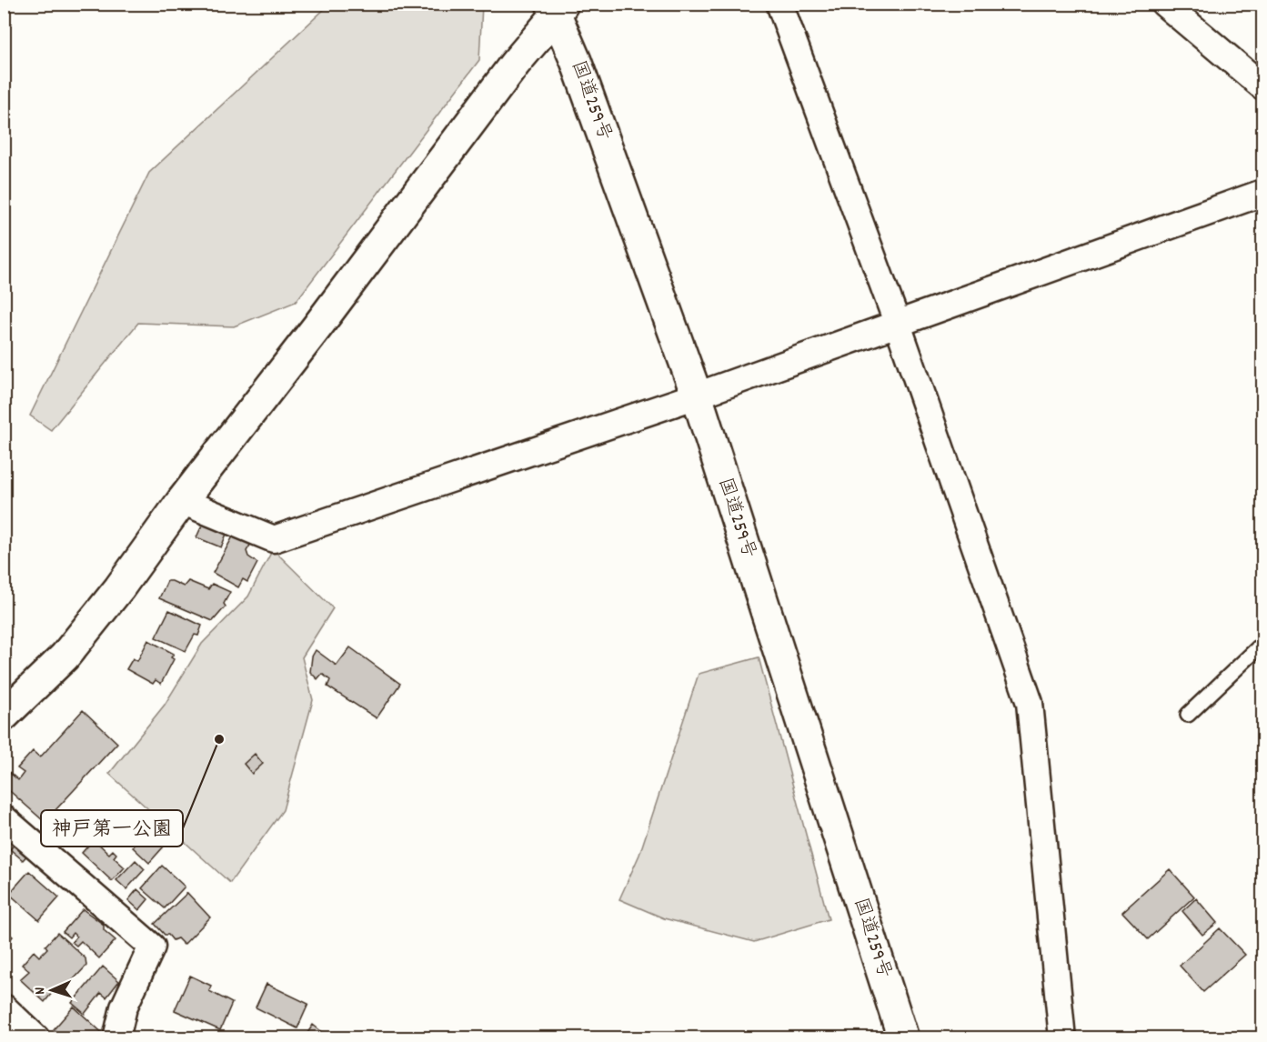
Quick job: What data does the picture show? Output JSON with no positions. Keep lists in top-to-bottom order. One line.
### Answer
{"streets":{"main road":["国道259号"]},"places":["神戸第一公園"],"north":"left"}
